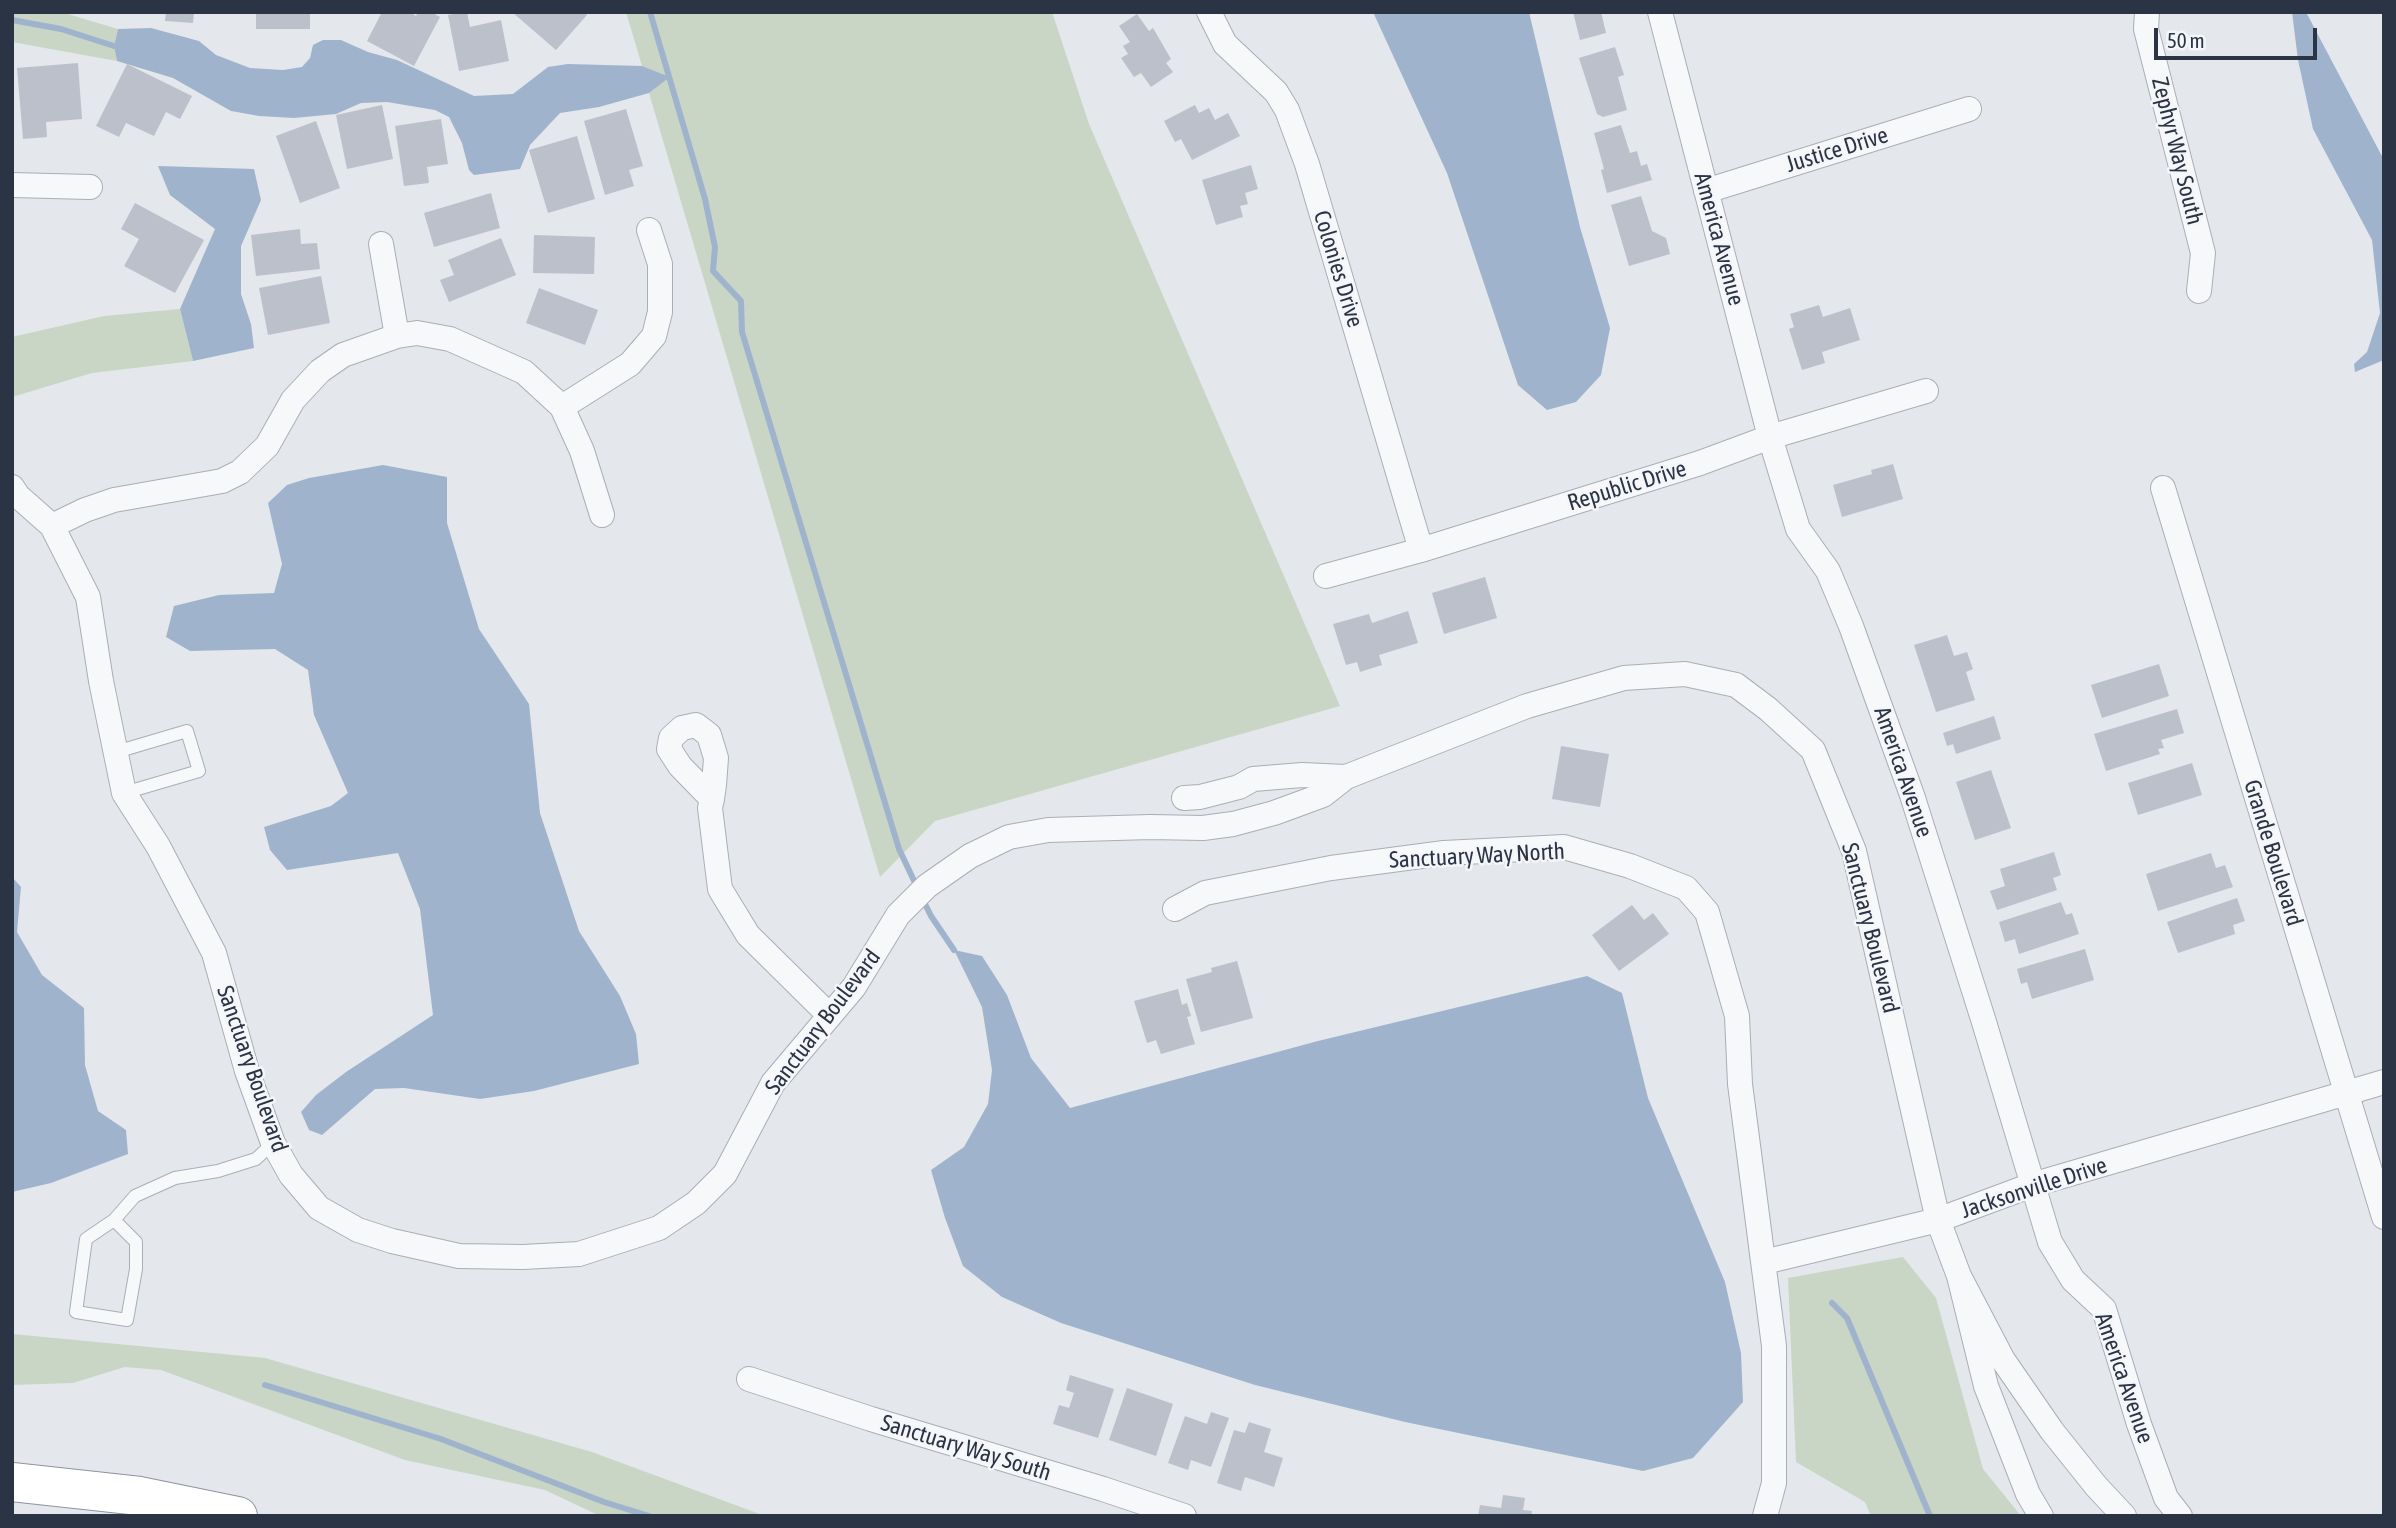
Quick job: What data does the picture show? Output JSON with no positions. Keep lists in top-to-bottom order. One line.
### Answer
{"streets":{"street":["Justice Drive","Zephyr Way South","America Avenue","Colonies Drive","Republic Drive","Grande Boulevard","Sanctuary Way North","Sanctuary Boulevard","Jacksonville Drive","Sanctuary Way South"]},"crossings":[["Justice Drive","America Avenue"],["America Avenue","Republic Drive"],["America Avenue","Jacksonville Drive"],["Colonies Drive","Republic Drive"],["Grande Boulevard","Jacksonville Drive"],["Sanctuary Way North","Jacksonville Drive"],["Sanctuary Boulevard","Jacksonville Drive"]],"scale_bar":"50 m"}
